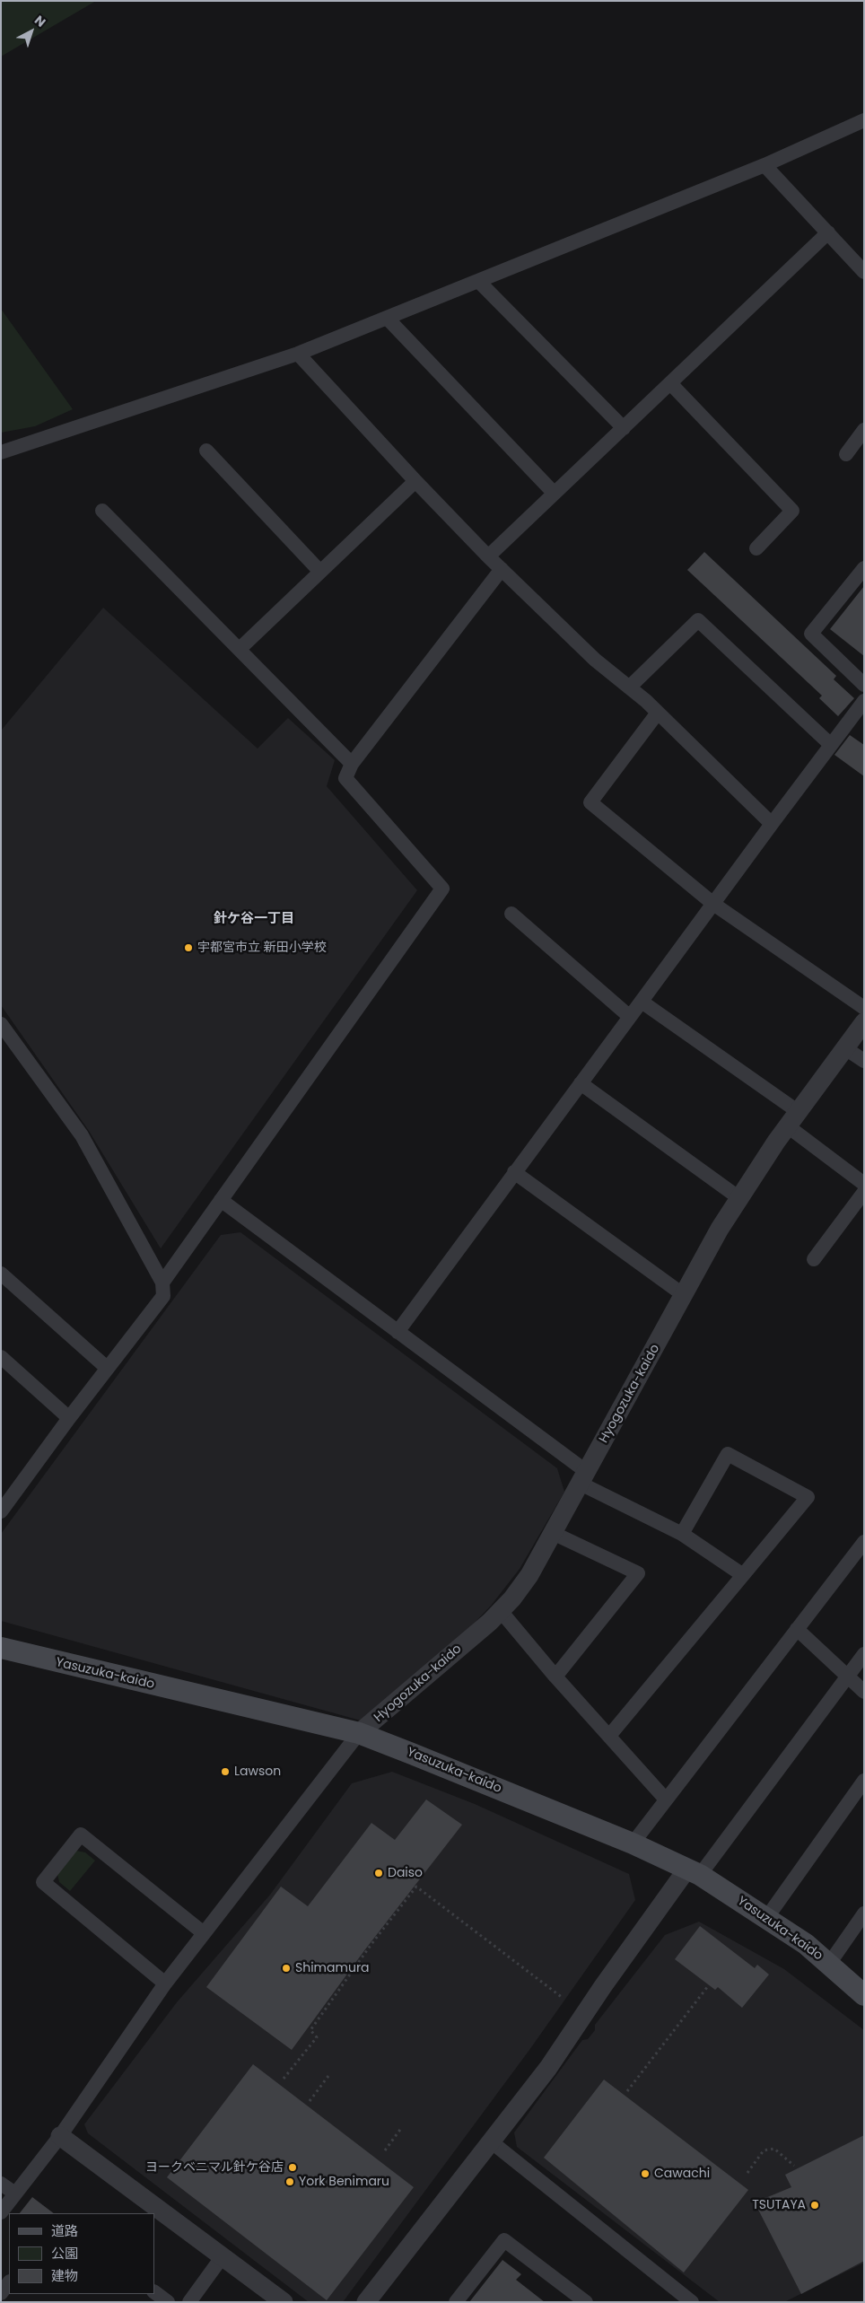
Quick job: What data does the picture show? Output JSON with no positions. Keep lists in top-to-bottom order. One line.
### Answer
{"streets":{"main road":["Yasuzuka-kaido"],"street":["Hyogozuka-kaido"]},"crossings":[["Hyogozuka-kaido","Yasuzuka-kaido"]],"districts":["針ケ谷一丁目"],"places":["宇都宮市立 新田小学校","Lawson","Daiso","Shimamura","ヨークベニマル針ケ谷店","Cawachi","York Benimaru","TSUTAYA"],"legend":["道路","公園","建物"],"north":"top right"}
